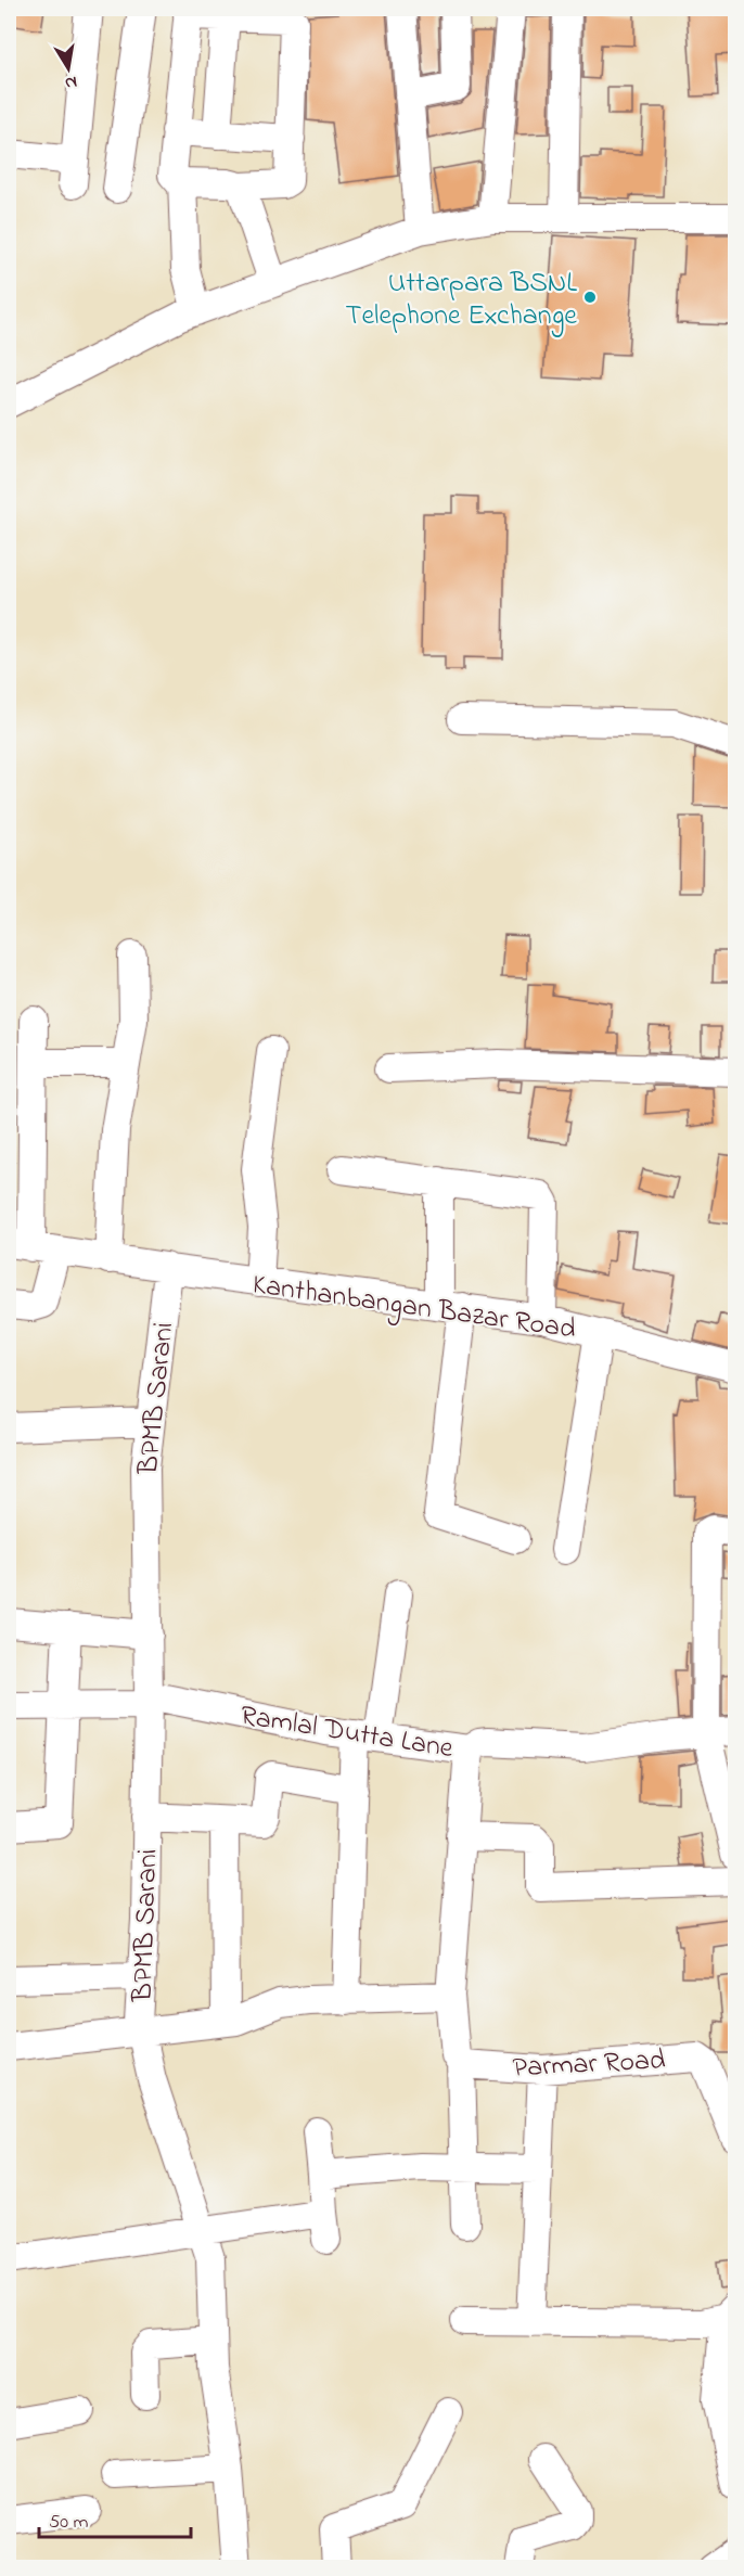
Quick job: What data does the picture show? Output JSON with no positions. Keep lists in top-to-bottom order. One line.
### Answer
{"streets":{"street":["Kanthanbangan Bazar Road","BPMB Sarani","Ramlal Dutta Lane","Parmar Road"]},"crossings":[["Kanthanbangan Bazar Road","BPMB Sarani"],["BPMB Sarani","Ramlal Dutta Lane"]],"places":["Uttarpara BSNL Telephone Exchange"],"scale_bar":"50 m","north":"bottom"}
